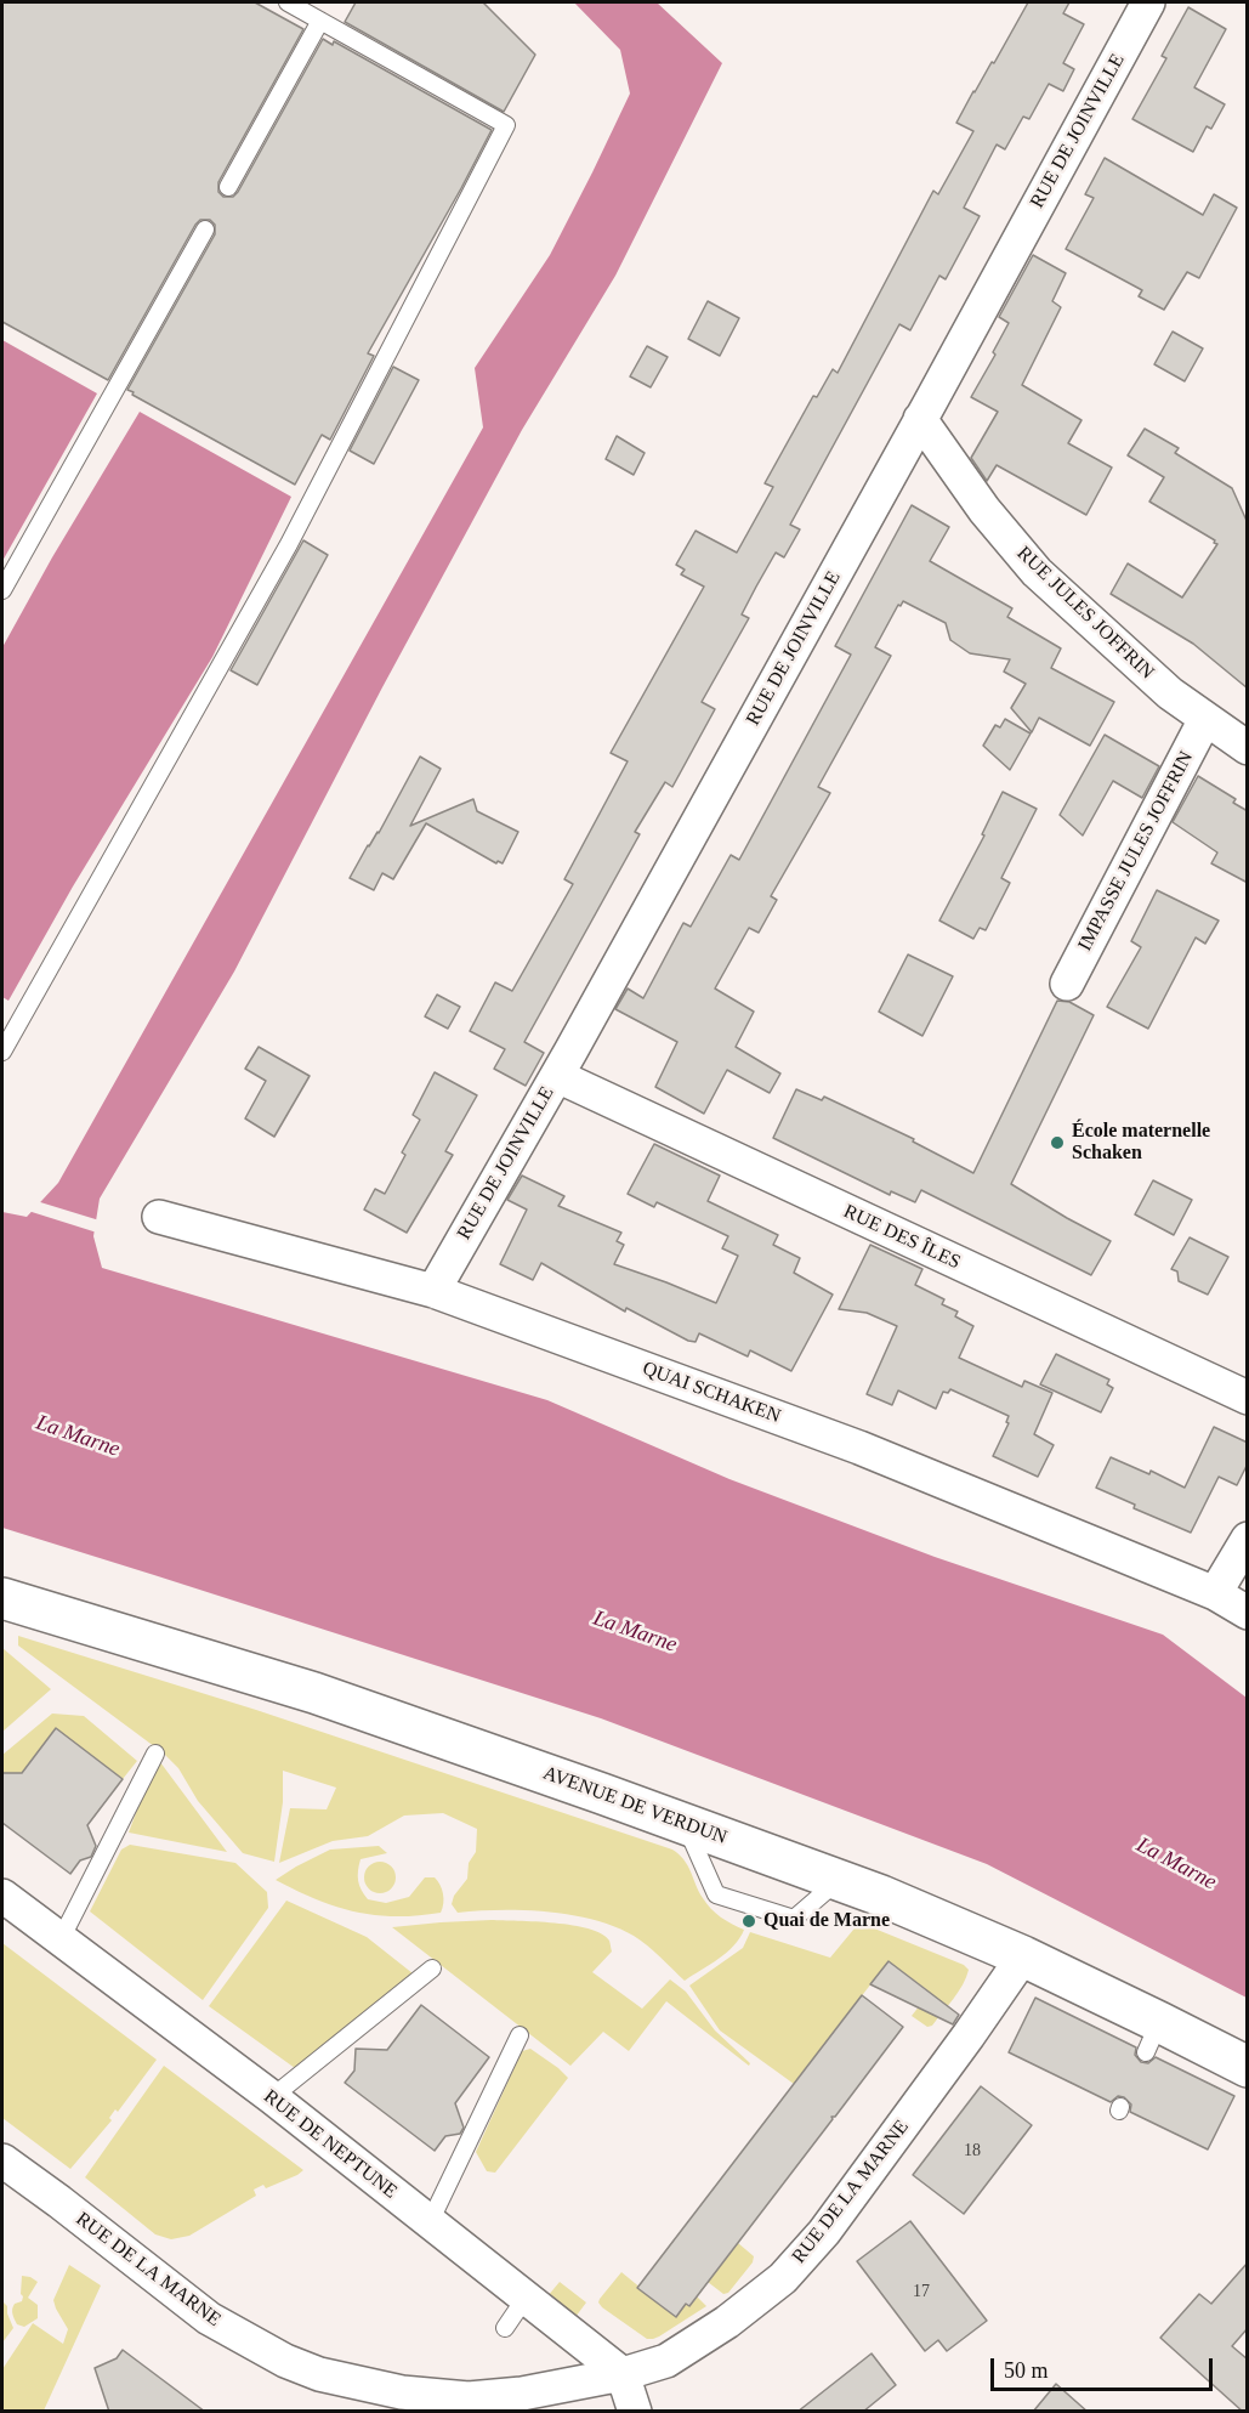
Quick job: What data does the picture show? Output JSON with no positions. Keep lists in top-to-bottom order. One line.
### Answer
{"streets":{"street":["RUE DE JOINVILLE","RUE JULES JOFFRIN","IMPASSE JULES JOFFRIN","RUE DES ÎLES","QUAI SCHAKEN","AVENUE DE VERDUN","RUE DE NEPTUNE","RUE DE LA MARNE"]},"crossings":[["RUE DE JOINVILLE","RUE JULES JOFFRIN"],["RUE DE JOINVILLE","RUE DES ÎLES"],["RUE DE JOINVILLE","QUAI SCHAKEN"],["RUE JULES JOFFRIN","IMPASSE JULES JOFFRIN"],["AVENUE DE VERDUN","RUE DE LA MARNE"],["RUE DE NEPTUNE","RUE DE LA MARNE"]],"water":["La Marne"],"places":["École maternelle Schaken","Quai de Marne"],"house_numbers":["18","17"],"scale_bar":"50 m"}
